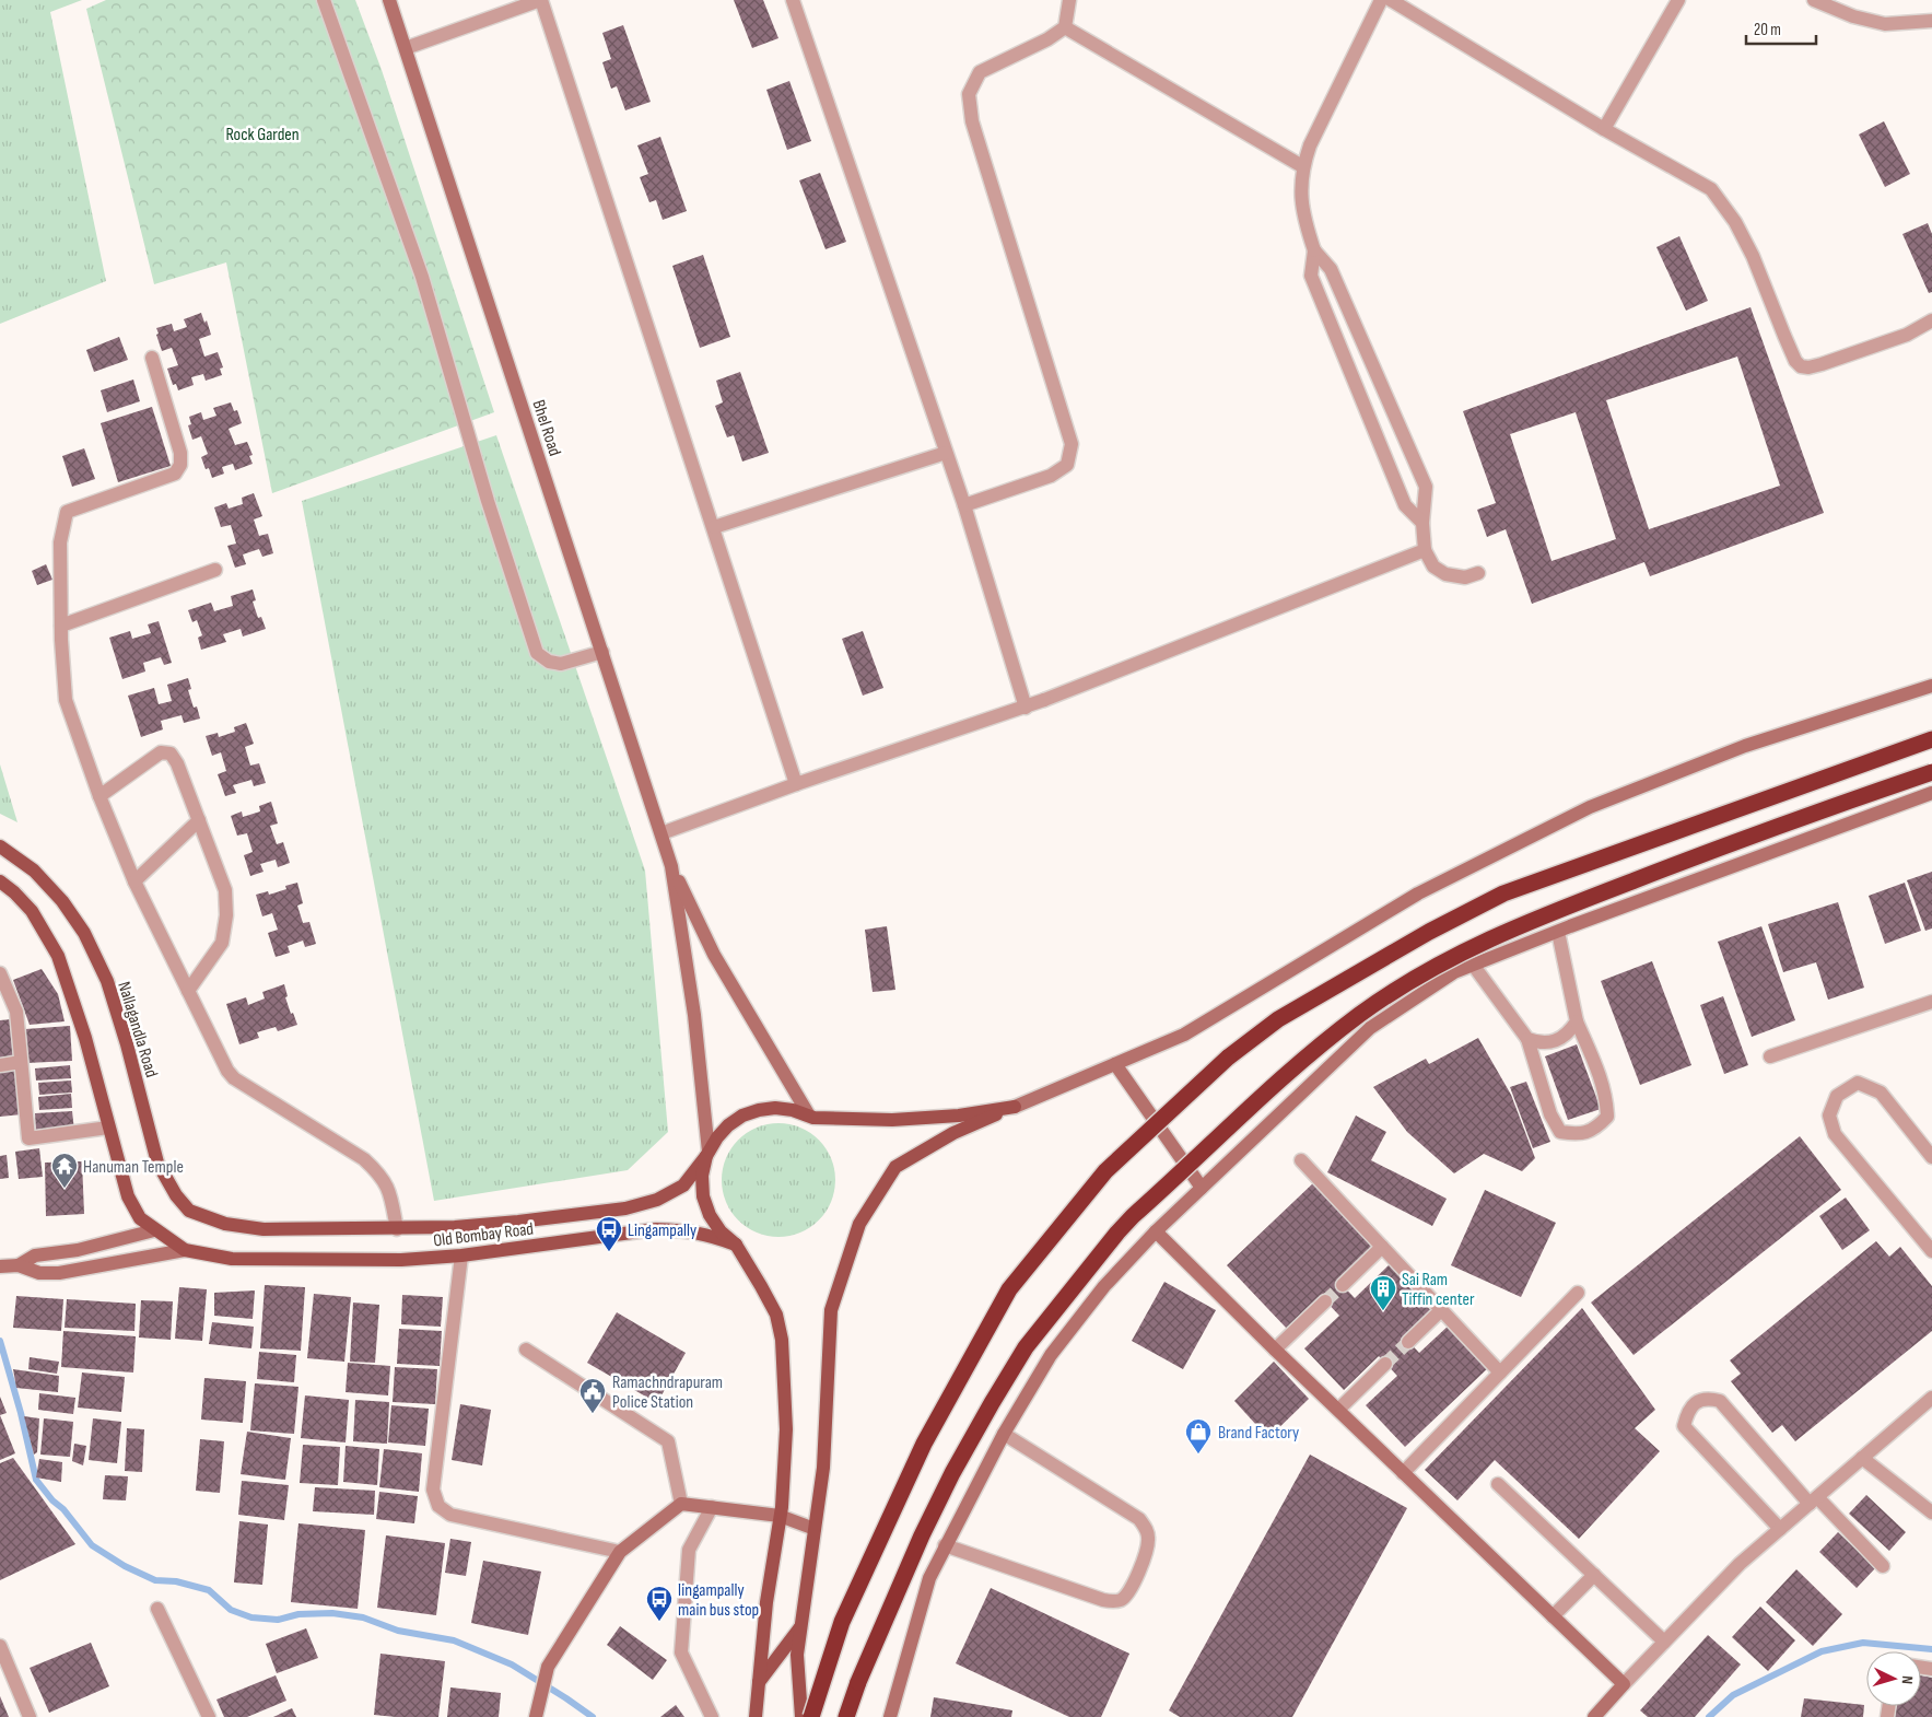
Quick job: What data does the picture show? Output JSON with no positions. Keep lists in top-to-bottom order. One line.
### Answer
{"streets":{"main road":["Nallagandla Road","Old Bombay Road"],"street":["Bhel Road"]},"crossings":[["Nallagandla Road","Old Bombay Road"]],"parks":["Rock Garden"],"places":{"temple":["Hanuman Temple"],"bus stop":["Lingampally","lingampally main bus stop"],"building":["Sai Ram Tiffin center"],"public building":["Ramachndrapuram Police Station"],"shop":["Brand Factory"]},"scale_bar":"20 m","north":"right"}
